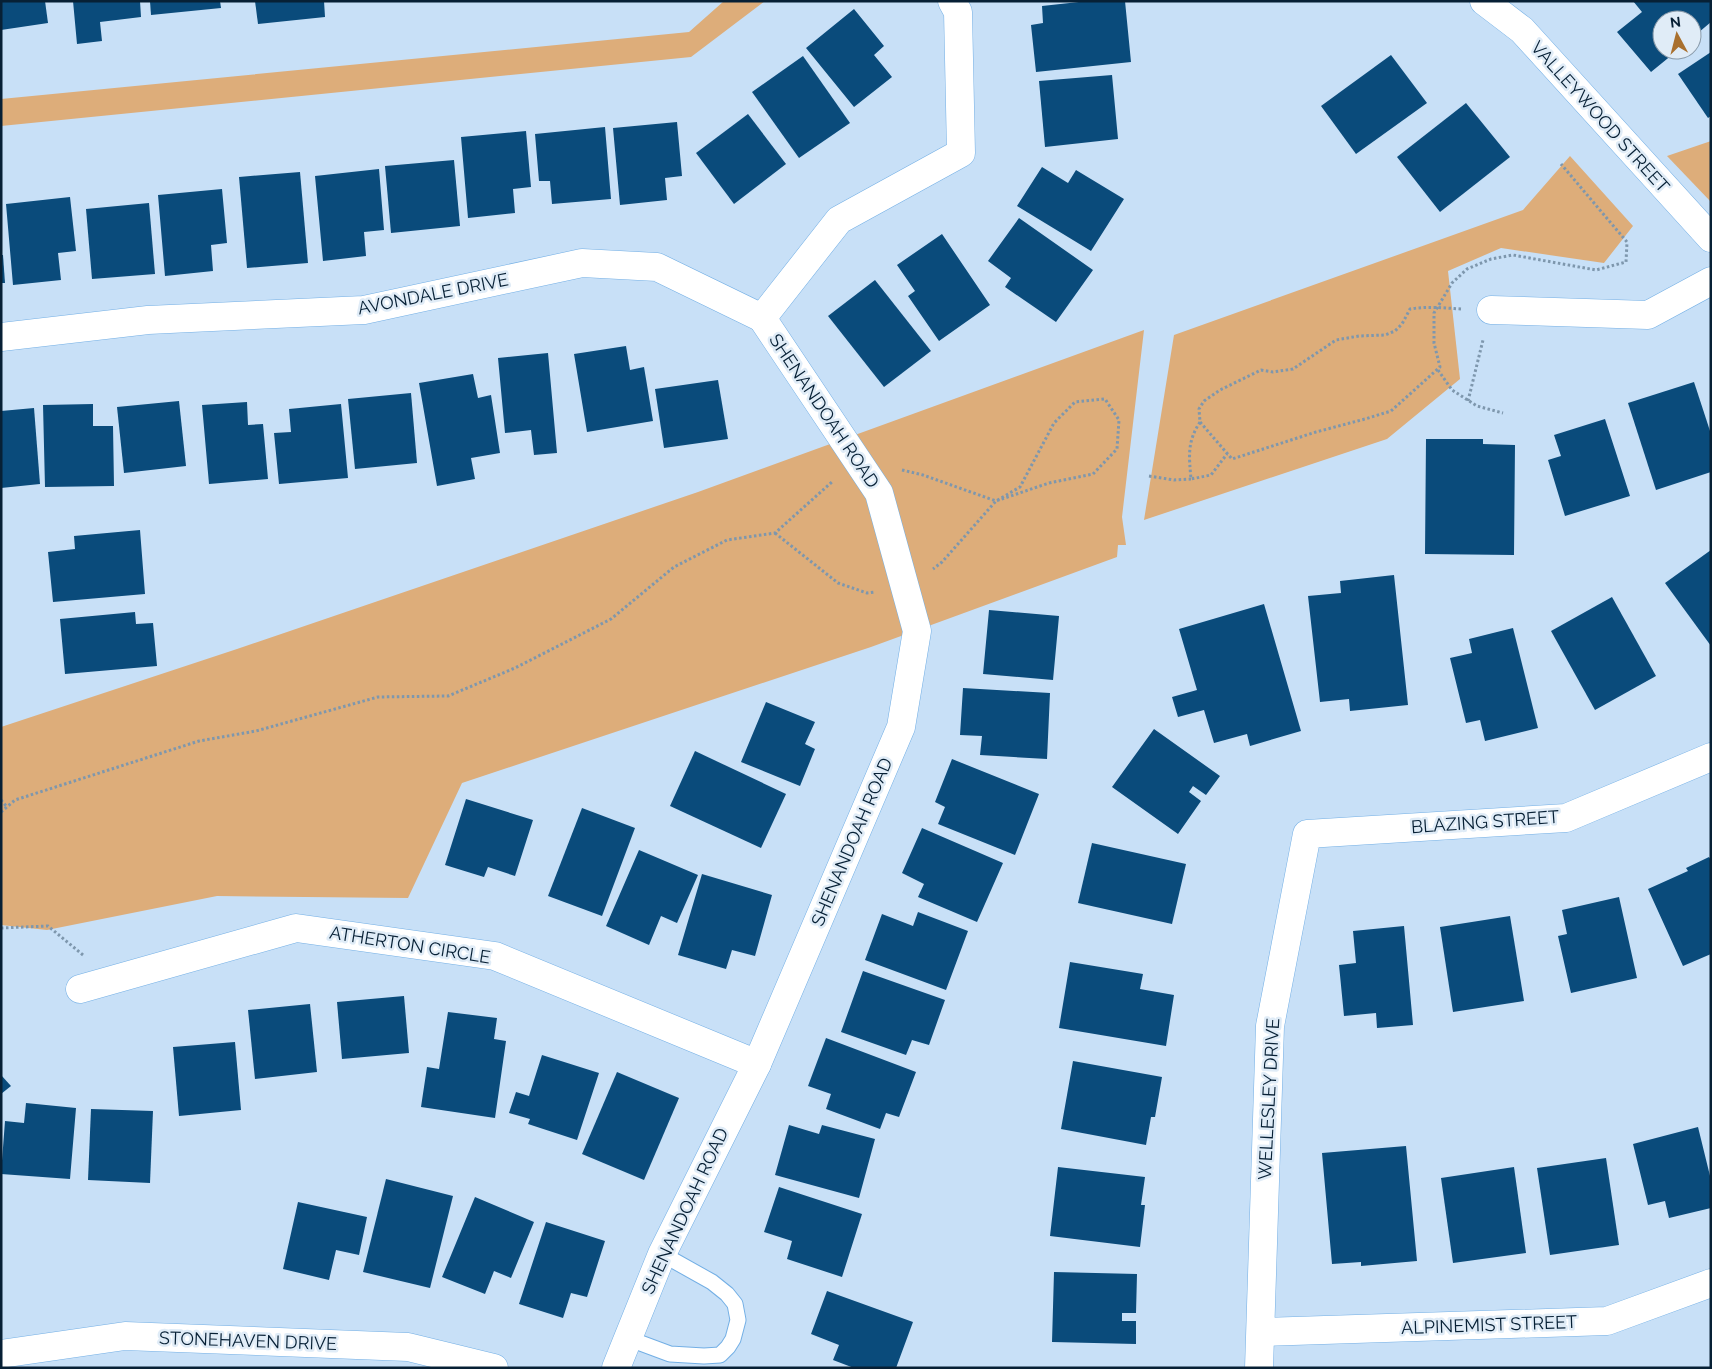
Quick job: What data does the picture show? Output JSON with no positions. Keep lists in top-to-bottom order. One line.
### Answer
{"streets":{"street":["VALLEYWOOD STREET","AVONDALE DRIVE","SHENANDOAH ROAD","BLAZING STREET","ATHERTON CIRCLE","WELLESLEY DRIVE","ALPINEMIST STREET","STONEHAVEN DRIVE"]},"crossings":[["AVONDALE DRIVE","SHENANDOAH ROAD"],["SHENANDOAH ROAD","ATHERTON CIRCLE"],["BLAZING STREET","WELLESLEY DRIVE"],["WELLESLEY DRIVE","ALPINEMIST STREET"]],"north":"top"}
